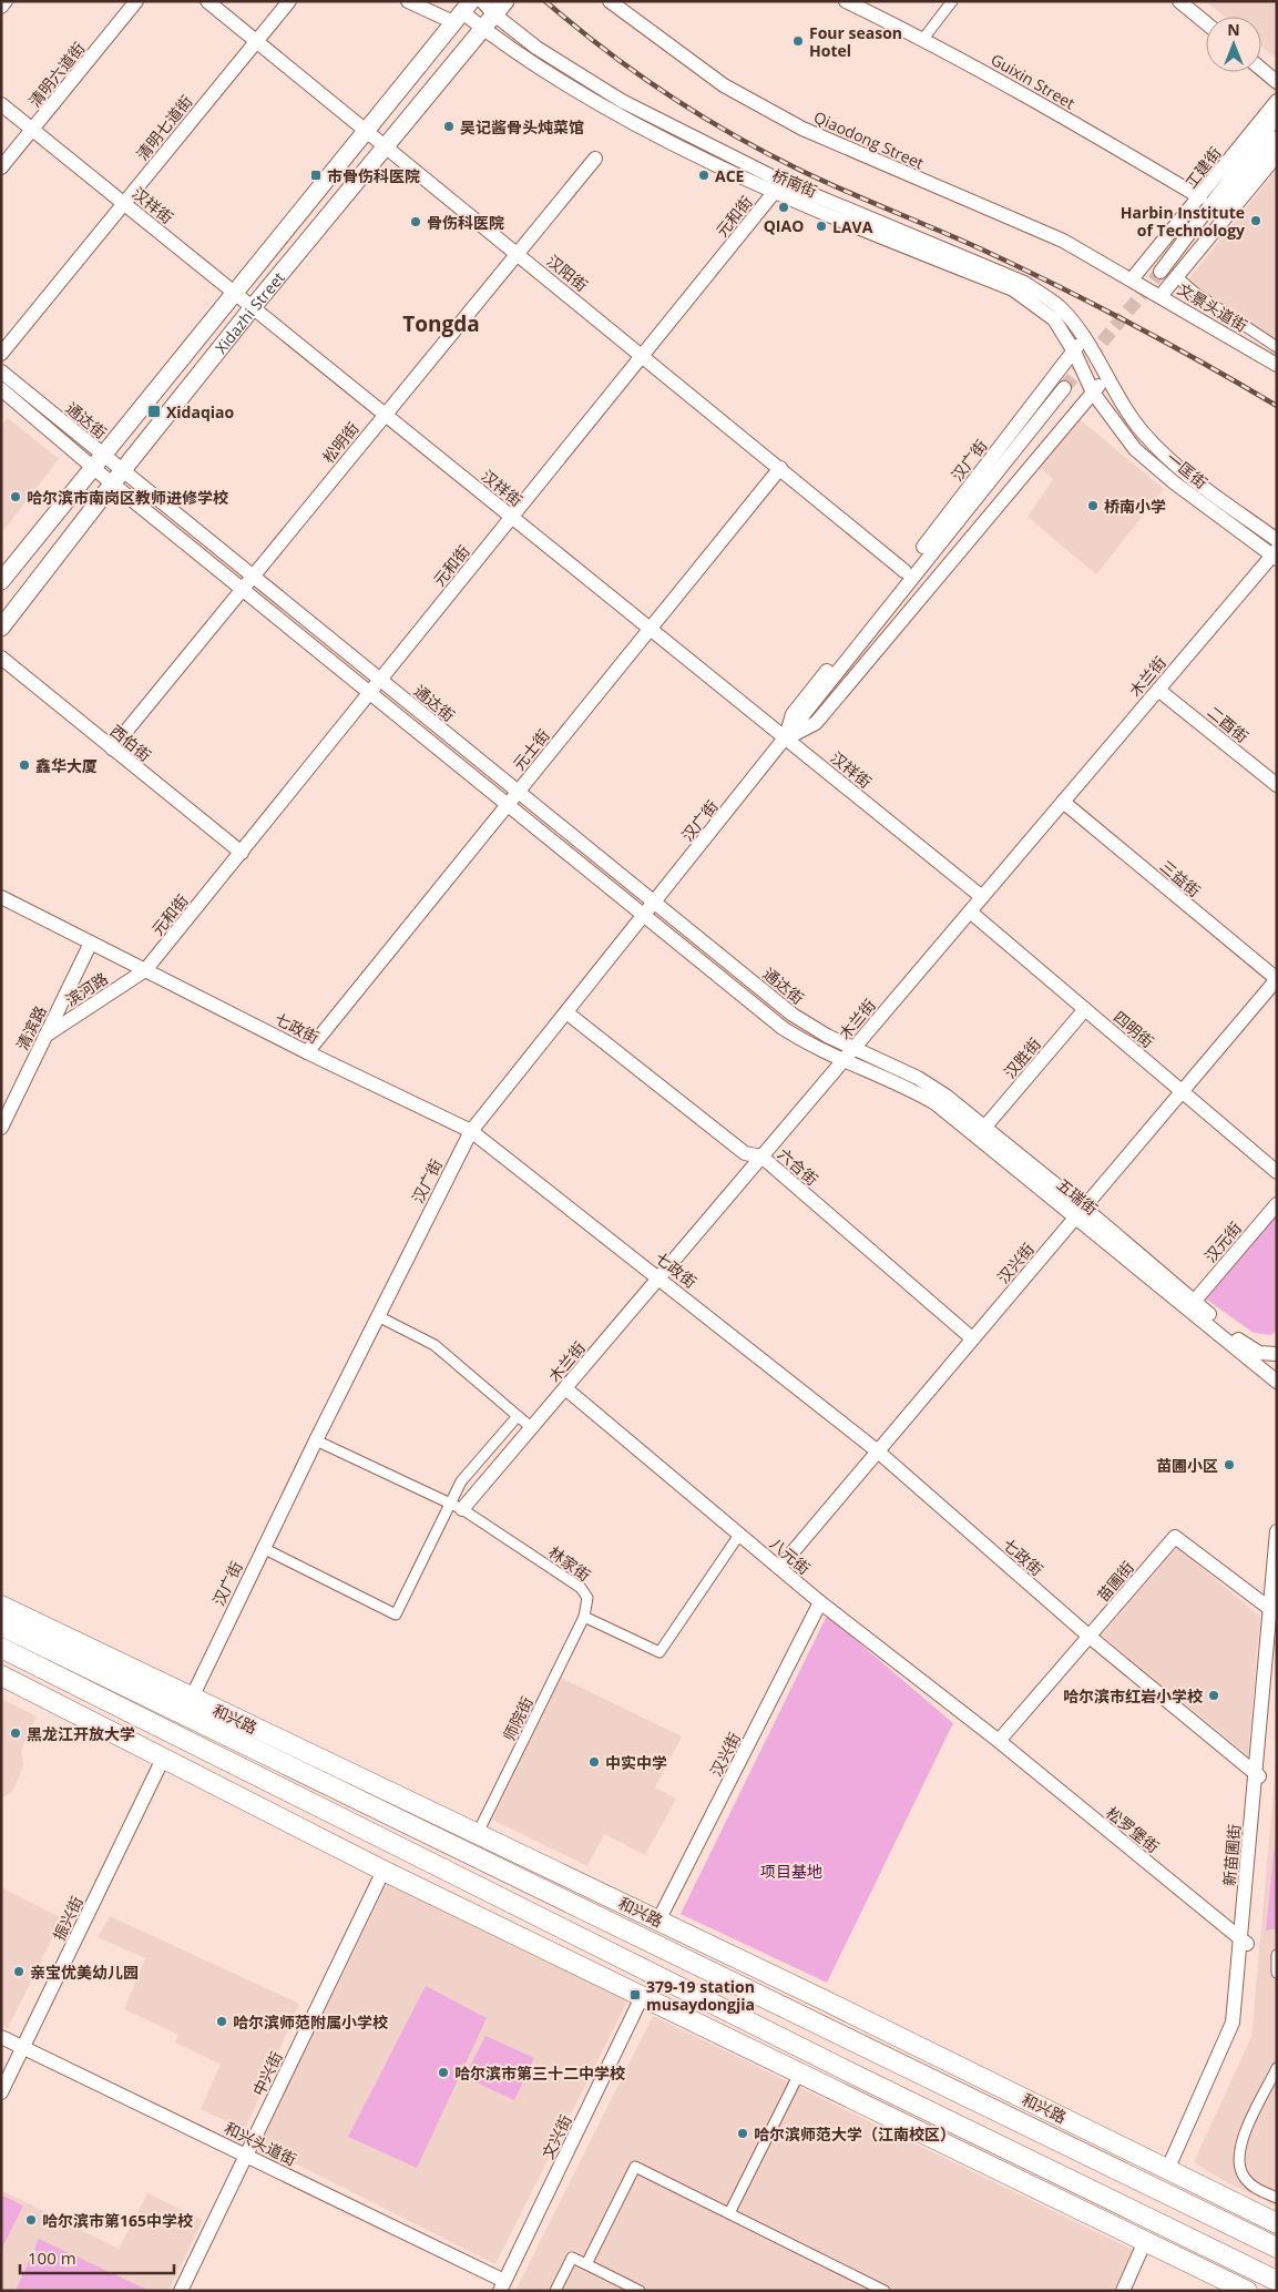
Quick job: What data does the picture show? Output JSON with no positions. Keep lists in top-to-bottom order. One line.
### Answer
{"streets":{"highway":["和兴路"],"main road":["Xidazhi Street"],"street":["清明六道街","Guixin Street","清明七道街","Qiaodong Street","工建街","桥南街","汉祥街","元和街","汉阳街","文景头道街","通达街","松明街","汉广街","一匡街","木兰街","二酉街","西伯街","元士街","三益街","滨河路","清滨路","七政街","四明街","汉胜街","六合街","五瑞街","汉元街","汉兴街","八元街","林家街","苗圃街","师院街","松罗堡街","新苗圃街","振兴街","中兴街","文兴街","和兴头道街"]},"crossings":[["清明六道街","汉祥街"],["Guixin Street","工建街"],["清明七道街","汉祥街"],["清明七道街","汉阳街"],["Qiaodong Street","工建街"],["Qiaodong Street","文景头道街"],["工建街","文景头道街"],["桥南街","元和街"],["桥南街","Xidazhi Street"],["桥南街","汉广街"],["桥南街","一匡街"],["汉祥街","元和街"],["汉祥街","Xidazhi Street"],["汉祥街","松明街"],["汉祥街","汉广街"],["汉祥街","木兰街"],["汉祥街","元士街"],["元和街","汉阳街"],["元和街","通达街"],["元和街","西伯街"],["元和街","滨河路"],["元和街","七政街"],["汉阳街","Xidazhi Street"],["汉阳街","松明街"],["汉阳街","汉广街"],["汉阳街","元士街"],["Xidazhi Street","通达街"],["通达街","松明街"],["通达街","汉广街"],["通达街","木兰街"],["通达街","元士街"],["通达街","五瑞街"],["松明街","西伯街"],["汉广街","一匡街"],["汉广街","七政街"],["汉广街","六合街"],["汉广街","林家街"],["汉广街","和兴路"],["一匡街","木兰街"],["木兰街","二酉街"],["木兰街","三益街"],["木兰街","七政街"],["木兰街","四明街"],["木兰街","六合街"],["木兰街","五瑞街"],["木兰街","八元街"],["木兰街","林家街"],["元士街","七政街"],["三益街","汉兴街"],["滨河路","清滨路"],["滨河路","七政街"],["清滨路","七政街"],["七政街","汉兴街"],["七政街","苗圃街"],["七政街","新苗圃街"],["四明街","汉胜街"],["四明街","汉兴街"],["汉胜街","五瑞街"],["六合街","汉兴街"],["五瑞街","汉元街"],["五瑞街","汉兴街"],["汉兴街","八元街"],["汉兴街","和兴路"],["八元街","苗圃街"],["八元街","松罗堡街"],["林家街","师院街"],["苗圃街","松罗堡街"],["苗圃街","新苗圃街"],["和兴路","师院街"],["和兴路","新苗圃街"],["松罗堡街","新苗圃街"],["振兴街","和兴头道街"],["中兴街","和兴头道街"],["文兴街","和兴头道街"]],"districts":["Tongda"],"parks":["项目基地"],"places":{"other":["Four season Hotel","吴记酱骨头炖菜馆","ACE","QIAO","Harbin Institute of Technology","骨伤科医院","LAVA","哈尔滨市南岗区教师进修学校","桥南小学","鑫华大厦","苗圃小区","哈尔滨市红岩小学校","黑龙江开放大学","中实中学","亲宝优美幼儿园","哈尔滨师范附属小学校","哈尔滨市第三十二中学校","哈尔滨师范大学（江南校区）","哈尔滨市第165中学校"],"transit":["市骨伤科医院","Xidaqiao","379-19 station musaydongjia"]},"scale_bar":"100 m","north":"top"}
